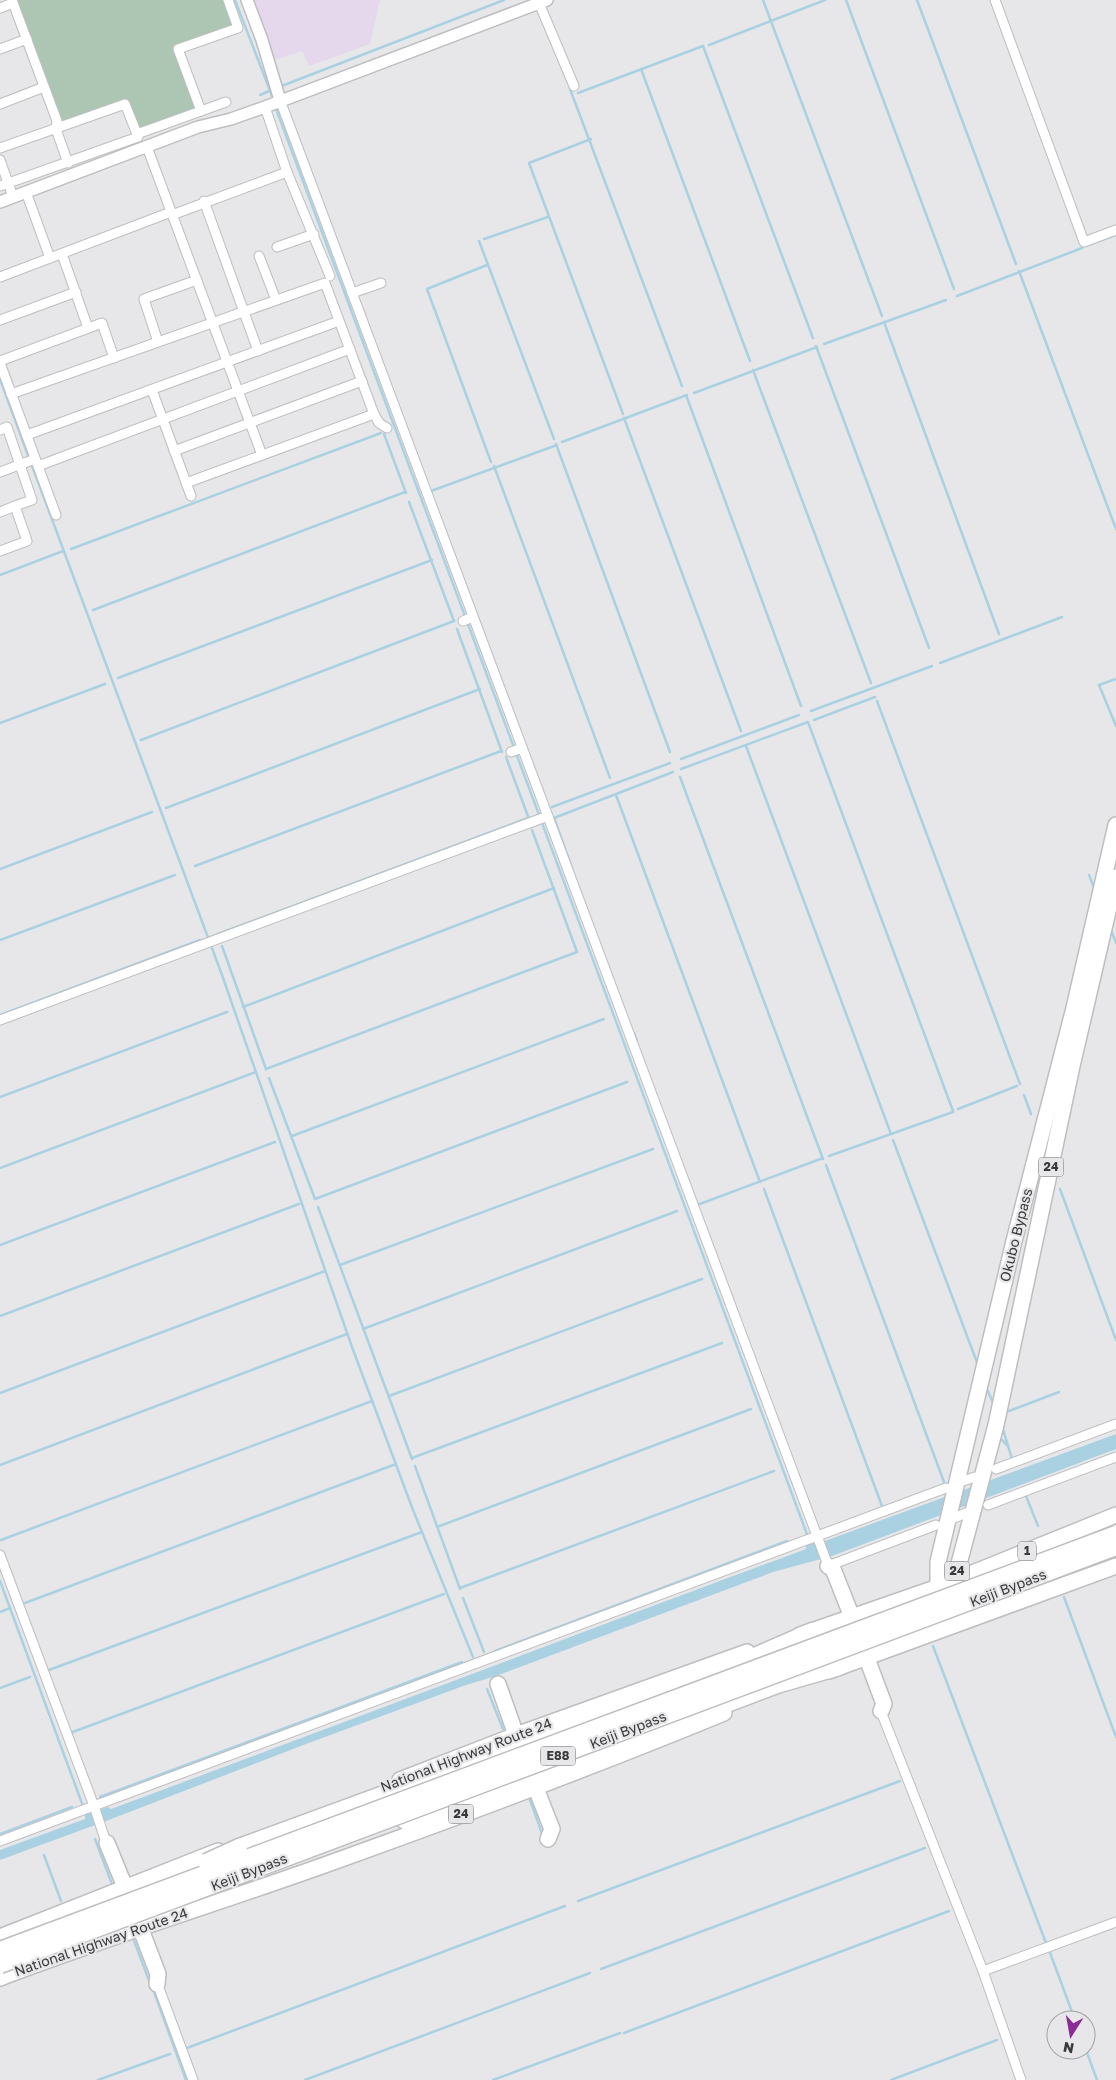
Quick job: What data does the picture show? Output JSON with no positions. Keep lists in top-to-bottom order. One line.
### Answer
{"streets":{"highway":["24","Okubo Bypass","1","Keiji Bypass","National Highway Route 24","E88"]},"crossings":[["Okubo Bypass","1"],["Okubo Bypass","National Highway Route 24"],["1","National Highway Route 24"],["Keiji Bypass","National Highway Route 24"]],"north":"bottom"}
